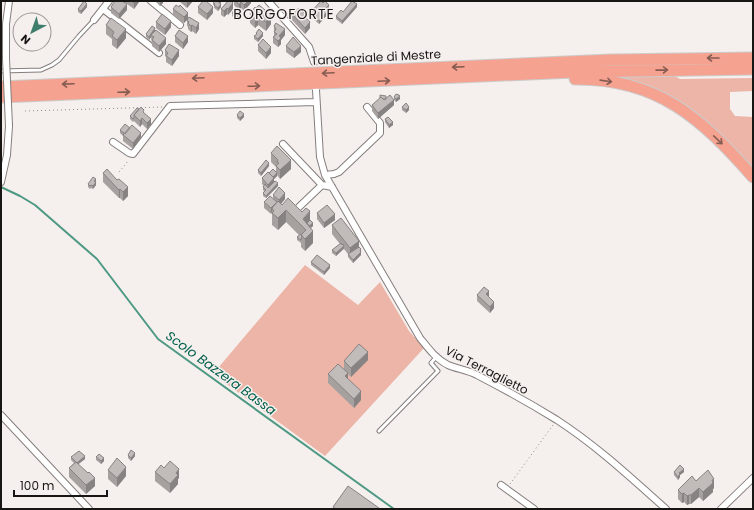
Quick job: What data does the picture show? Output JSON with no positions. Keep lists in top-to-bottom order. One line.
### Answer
{"streets":{"highway":["Tangenziale di Mestre"],"street":["Via Terraglietto"]},"districts":["BORGOFORTE"],"water":["Scolo Bazzera Bassa"],"scale_bar":"100 m","north":"bottom left"}
